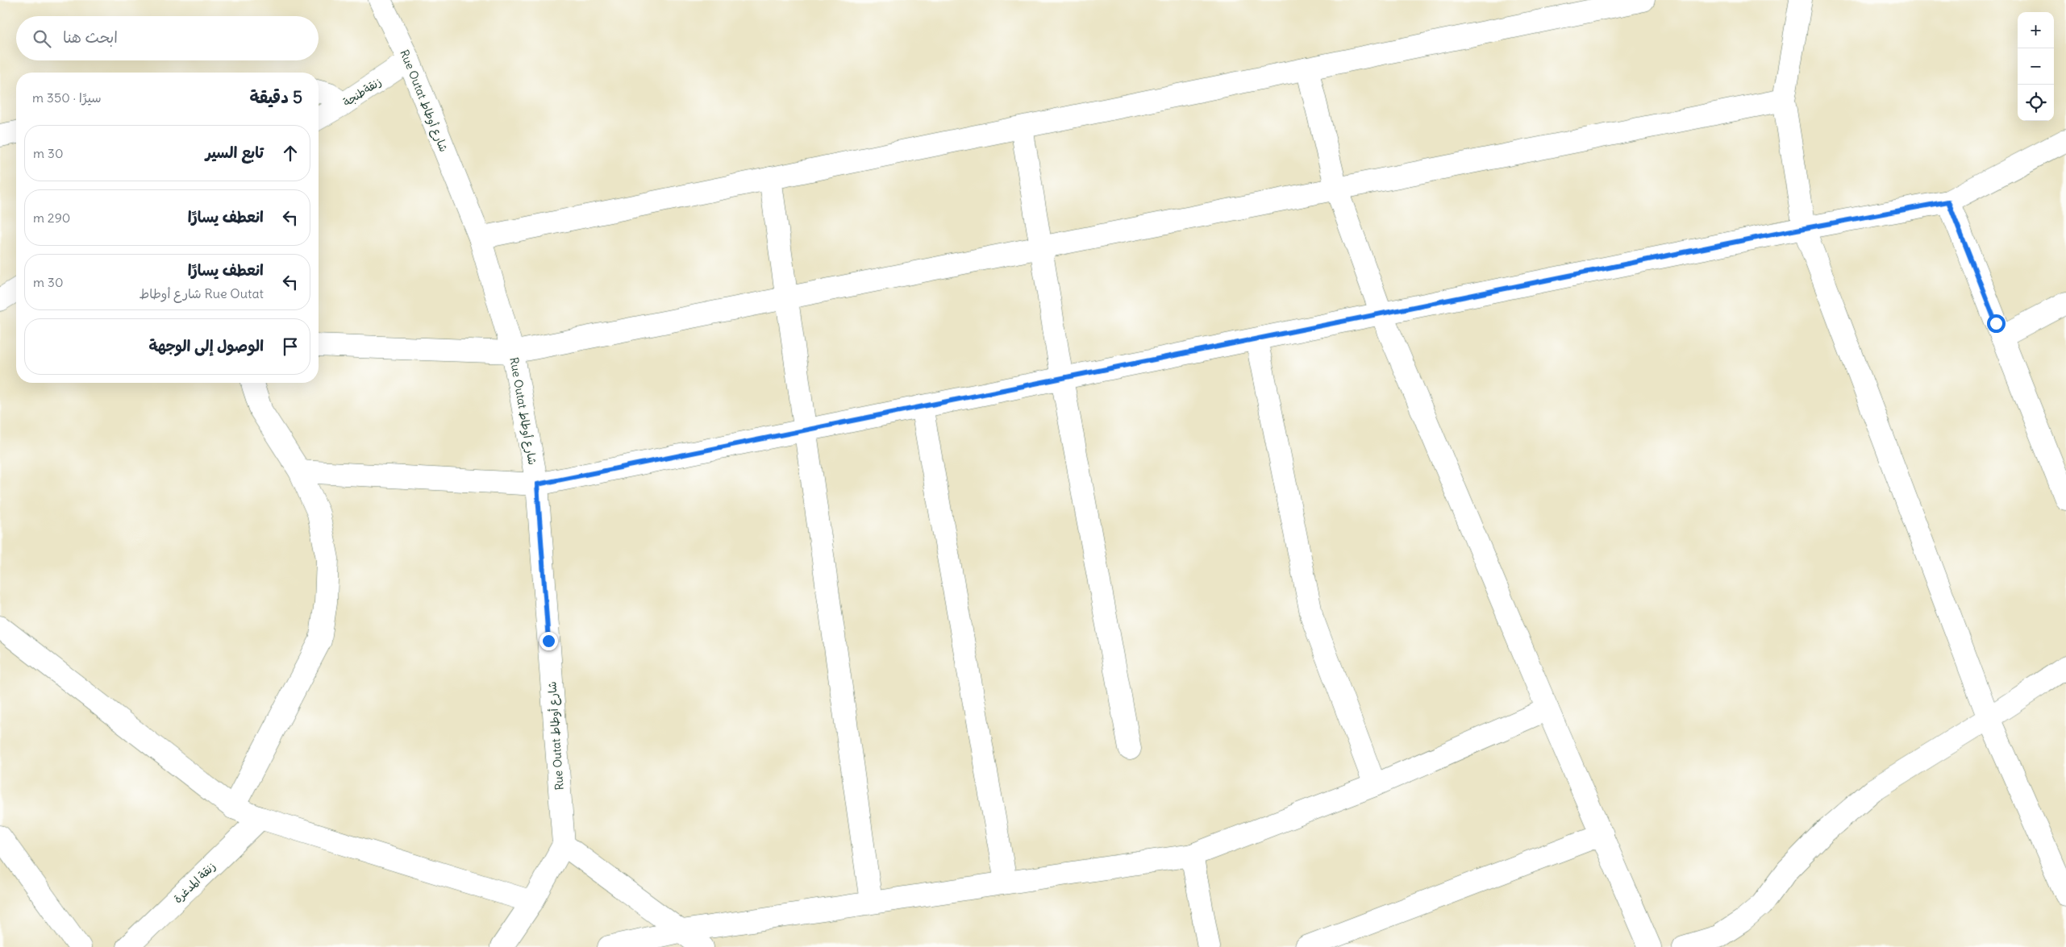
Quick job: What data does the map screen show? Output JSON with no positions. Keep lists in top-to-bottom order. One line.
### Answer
{"streets":{"street":["زنقةطنجة","Rue Outat شارع أوطاط","زنقة المدغرة"]},"crossings":[["زنقةطنجة","Rue Outat شارع أوطاط"]],"page":{"map_buttons":["+","−"],"search":"ابحث هنا","heading":["5 دقيقة","سيرًا · 350 m"],"list":[["تابع السير","30 m"],["انعطف يسارًا","290 m"],["انعطف يسارًا","Rue Outat شارع أوطاط","30 m"],"الوصول إلى الوجهة"]}}
